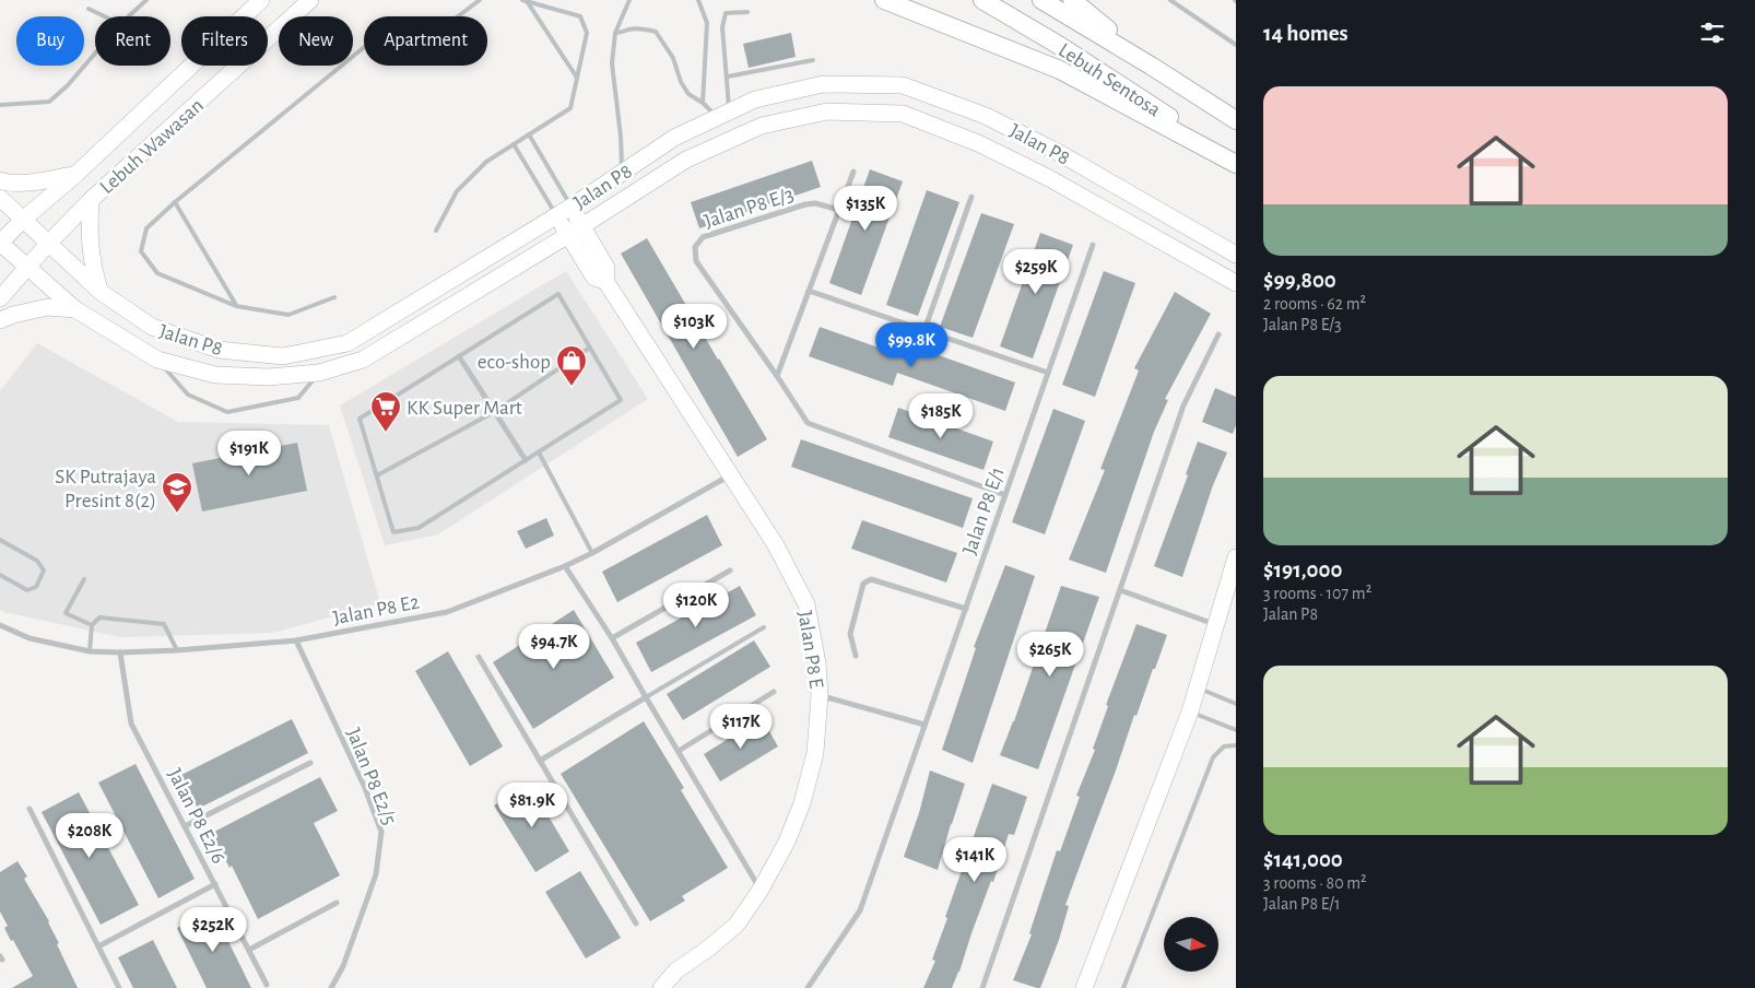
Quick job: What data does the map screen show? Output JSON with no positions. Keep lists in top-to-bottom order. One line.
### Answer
{"streets":{"main road":["Lebuh Sentosa"],"street":["Jalan P8","Lebuh Wawasan","Jalan P8 E/3","Jalan P8 E/1","Jalan P8 E2","Jalan P8 E","Jalan P8 E2/5","Jalan P8 E2/6"]},"crossings":[["Jalan P8","Lebuh Wawasan"],["Jalan P8","Jalan P8 E"],["Jalan P8 E/3","Jalan P8 E/1"],["Jalan P8 E2","Jalan P8 E"],["Jalan P8 E2","Jalan P8 E2/5"],["Jalan P8 E2","Jalan P8 E2/6"]],"places":{"shop":["eco-shop"],"supermarket":["KK Super Mart"],"school or university":["SK Putrajaya Presint 8(2)"]},"north":"right","page":{"heading":"14 homes","chip":["Buy","Rent","Filters","New","Apartment"],"list":[{"name":"$99,800","note":"2 rooms · 62 m² · Jalan P8 E/3"},{"name":"$191,000","note":"3 rooms · 107 m² · Jalan P8"},{"name":"$141,000","note":"3 rooms · 80 m² · Jalan P8 E/1"}],"price":["$135K","$259K","$103K","$99.8K","$185K","$191K","$120K","$94.7K","$265K","$117K","$81.9K","$208K","$141K","$252K"]}}
